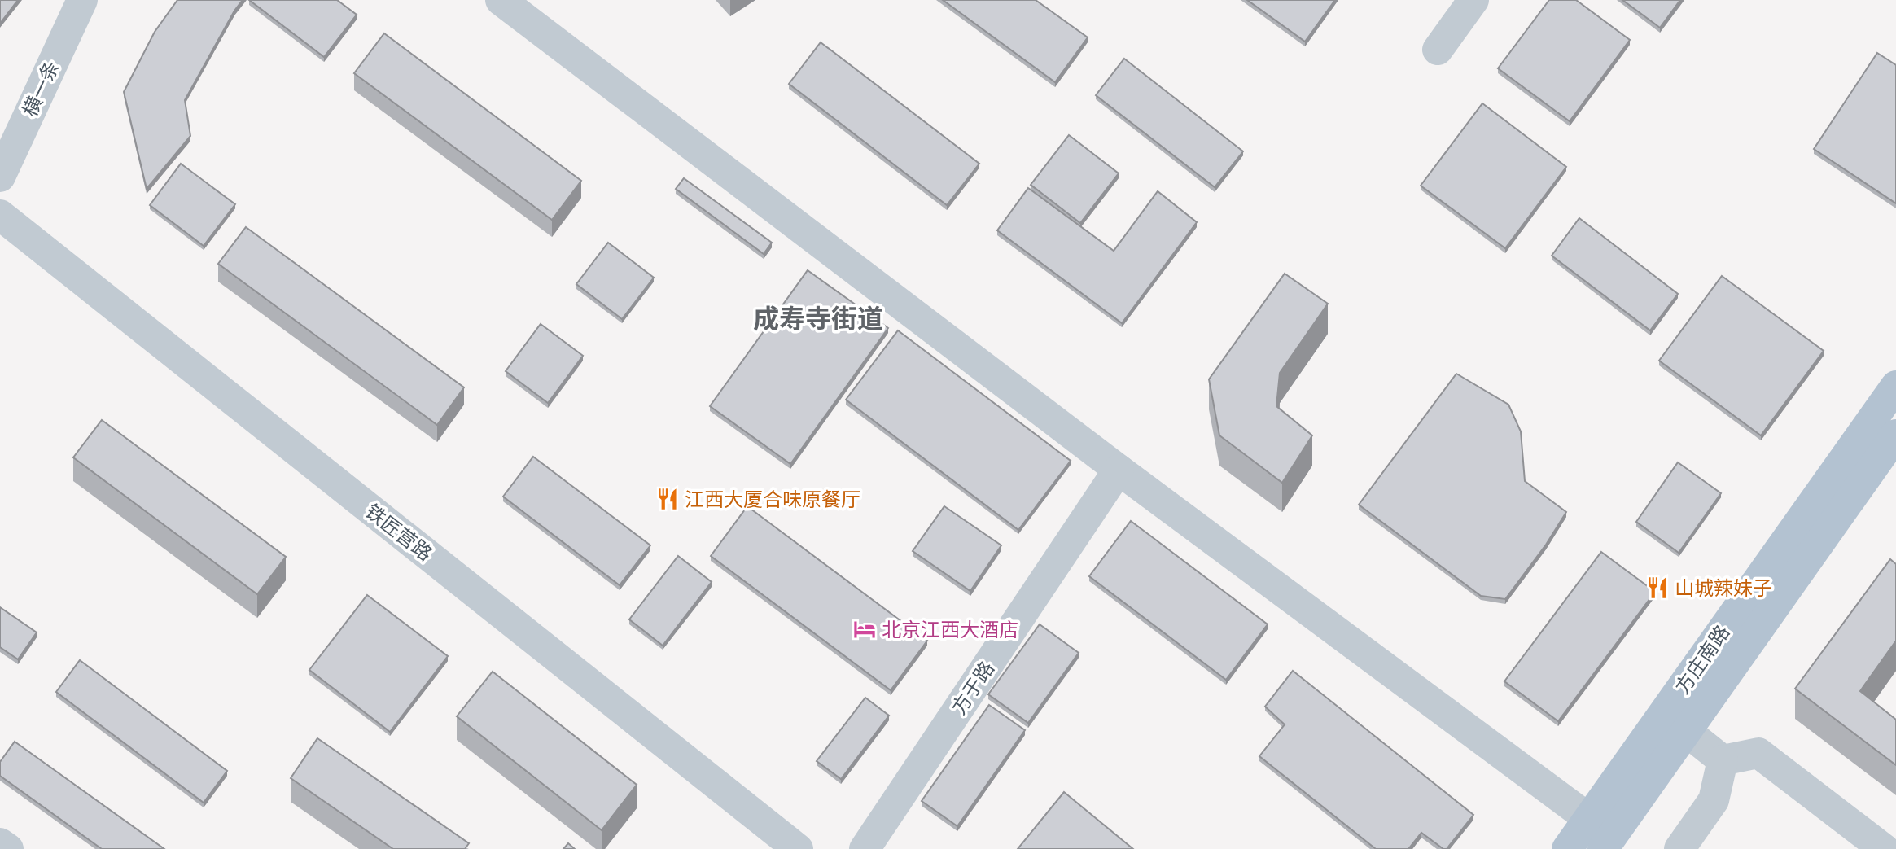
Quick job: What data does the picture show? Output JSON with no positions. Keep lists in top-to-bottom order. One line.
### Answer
{"streets":{"main road":["方庄南路"],"street":["横一条","铁匠营路","方于路"]},"districts":["成寿寺街道"],"places":{"restaurant":["江西大厦合味原餐厅","山城辣妹子"],"hotel":["北京江西大酒店"]}}
